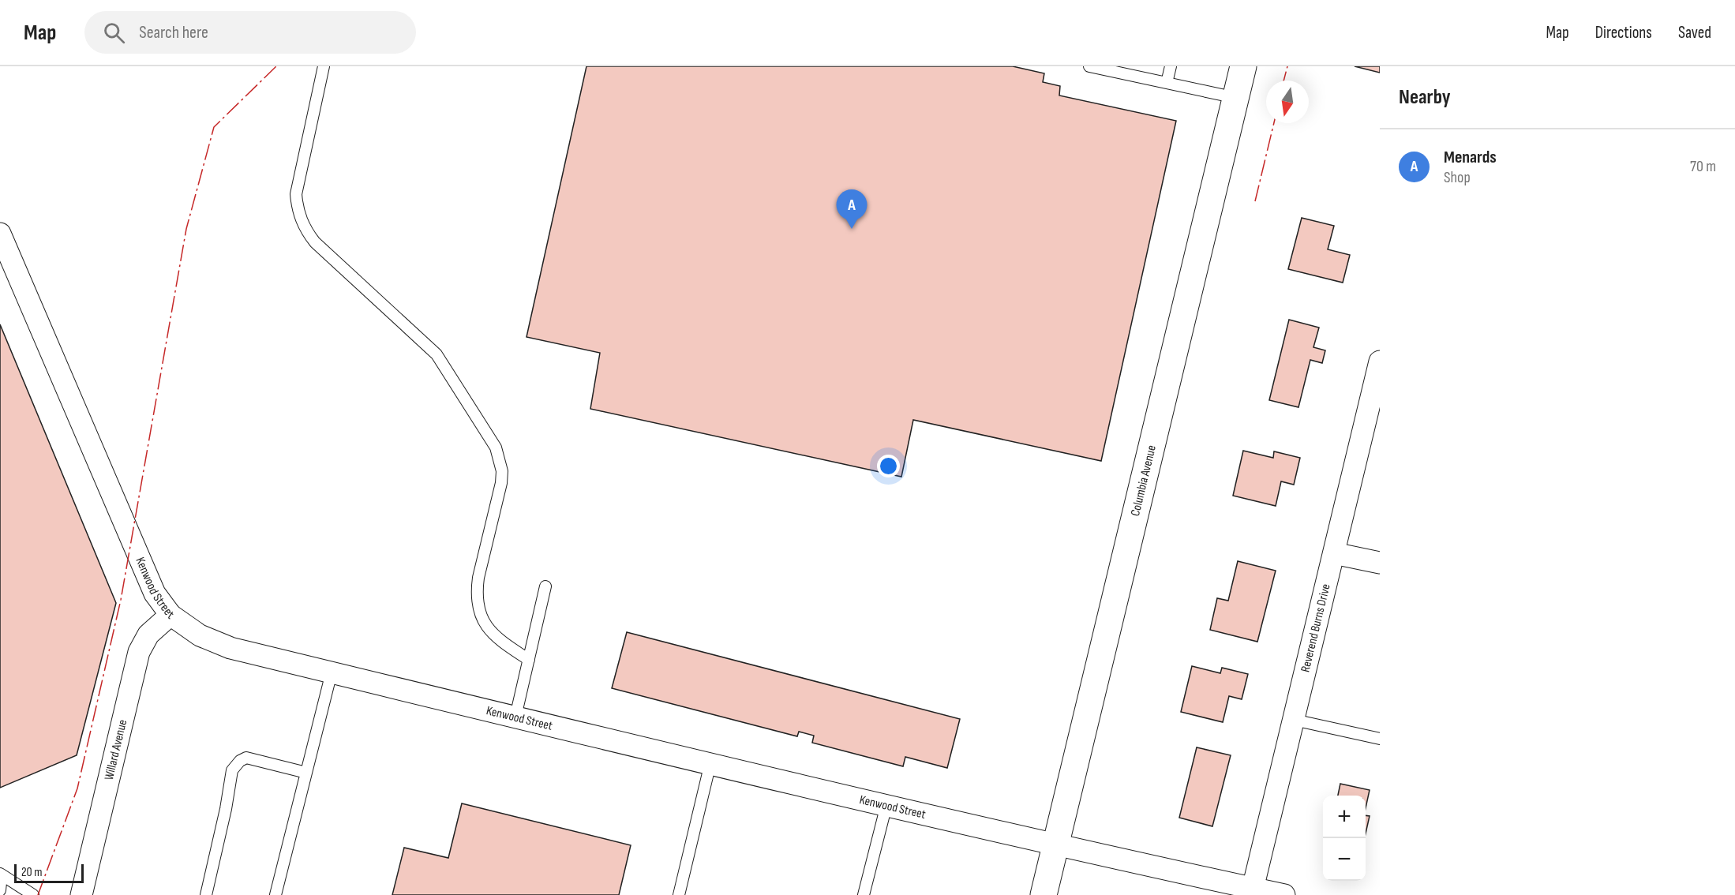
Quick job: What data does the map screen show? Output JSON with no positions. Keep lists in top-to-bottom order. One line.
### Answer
{"streets":{"street":["Columbia Avenue","Kenwood Street","Reverend Burns Drive","Willard Avenue"]},"crossings":[["Columbia Avenue","Kenwood Street"],["Kenwood Street","Reverend Burns Drive"],["Kenwood Street","Willard Avenue"]],"scale_bar":"20 m","north":"bottom","page":{"header":"Map","search":"Search here","nav":["Map","Directions","Saved"],"heading":"Nearby","list":[{"mark":"A","name":"Menards","note":"Shop","value":"70 m"}],"pins":"A","map_buttons":["+","−"],"scale":"20 m"}}
